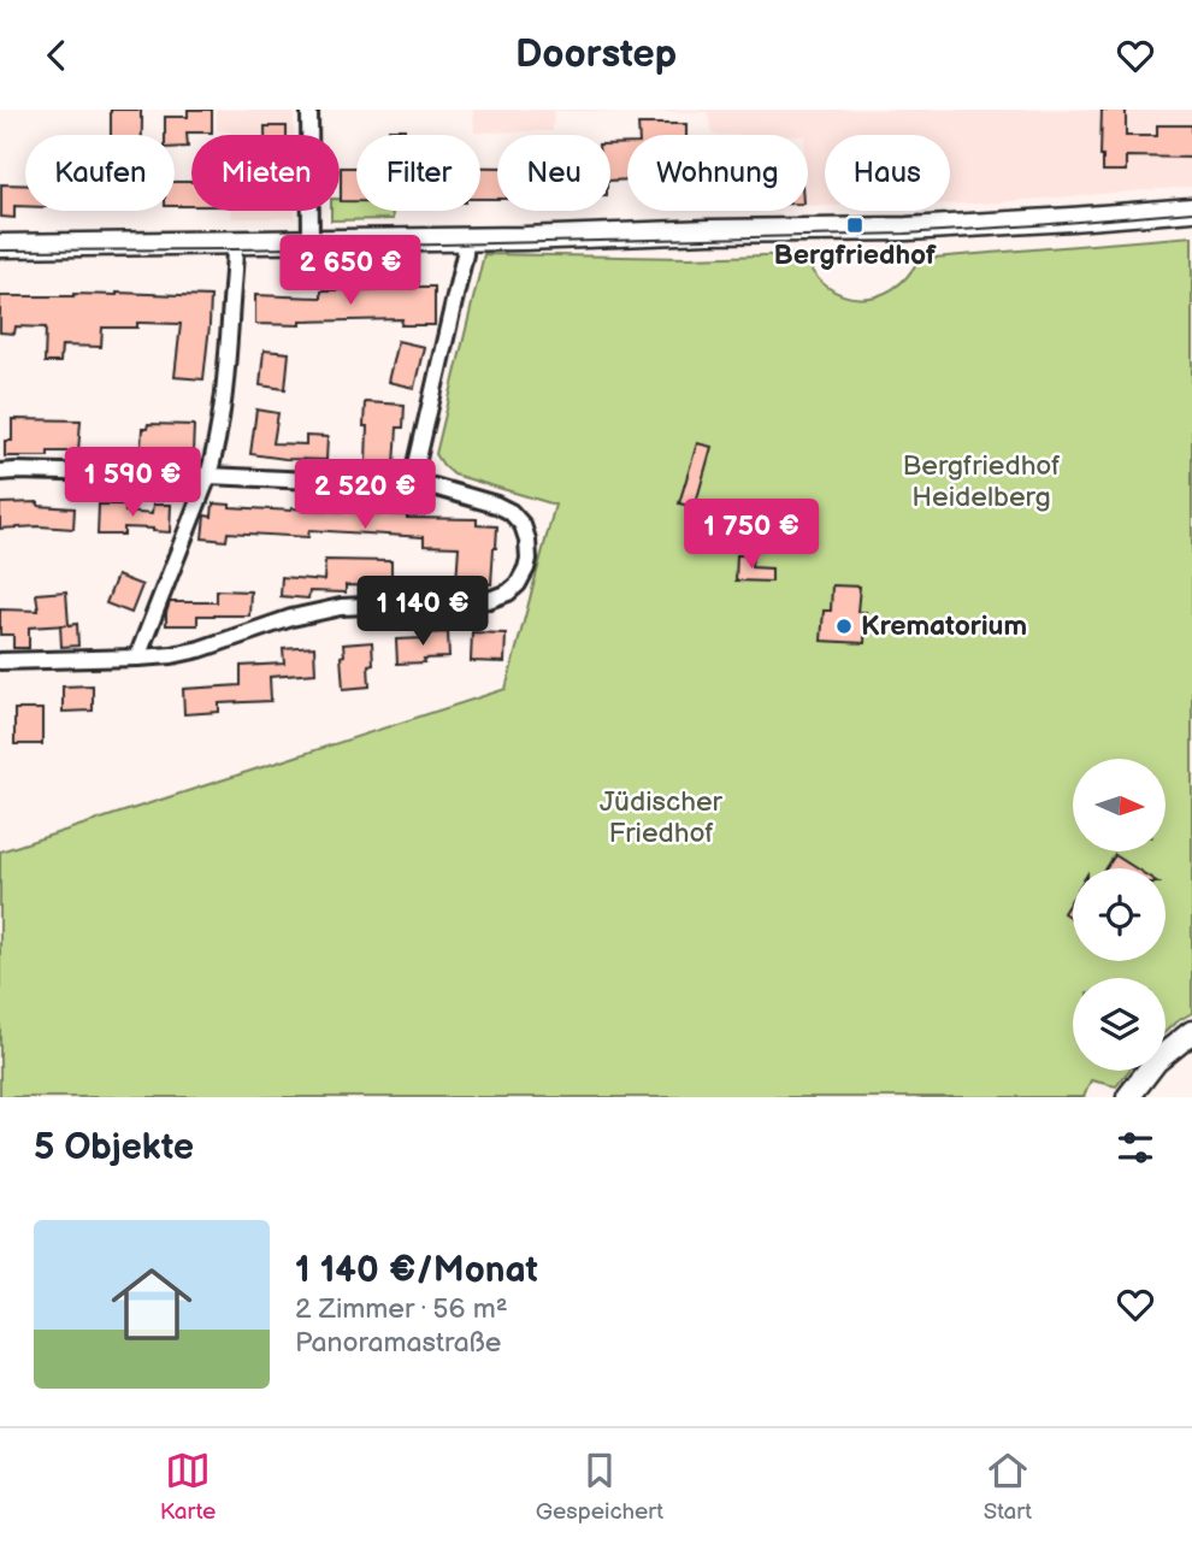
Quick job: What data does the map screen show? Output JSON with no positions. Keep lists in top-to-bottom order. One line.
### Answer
{"parks":["Bergfriedhof Heidelberg","Jüdischer Friedhof"],"places":{"transit":["Bergfriedhof"],"other":["Krematorium"]},"north":"right","page":{"header":"Doorstep","chip":["Kaufen","Mieten","Filter","Neu","Wohnung","Haus"],"price":["2 650 €","1 590 €","2 520 €","1 750 €","1 140 €"],"heading":"5 Objekte","list":[{"name":"1 140 €/Monat","note":"2 Zimmer · 56 m² · Panoramastraße"}],"tabs":["Karte","Gespeichert","Start"]}}
